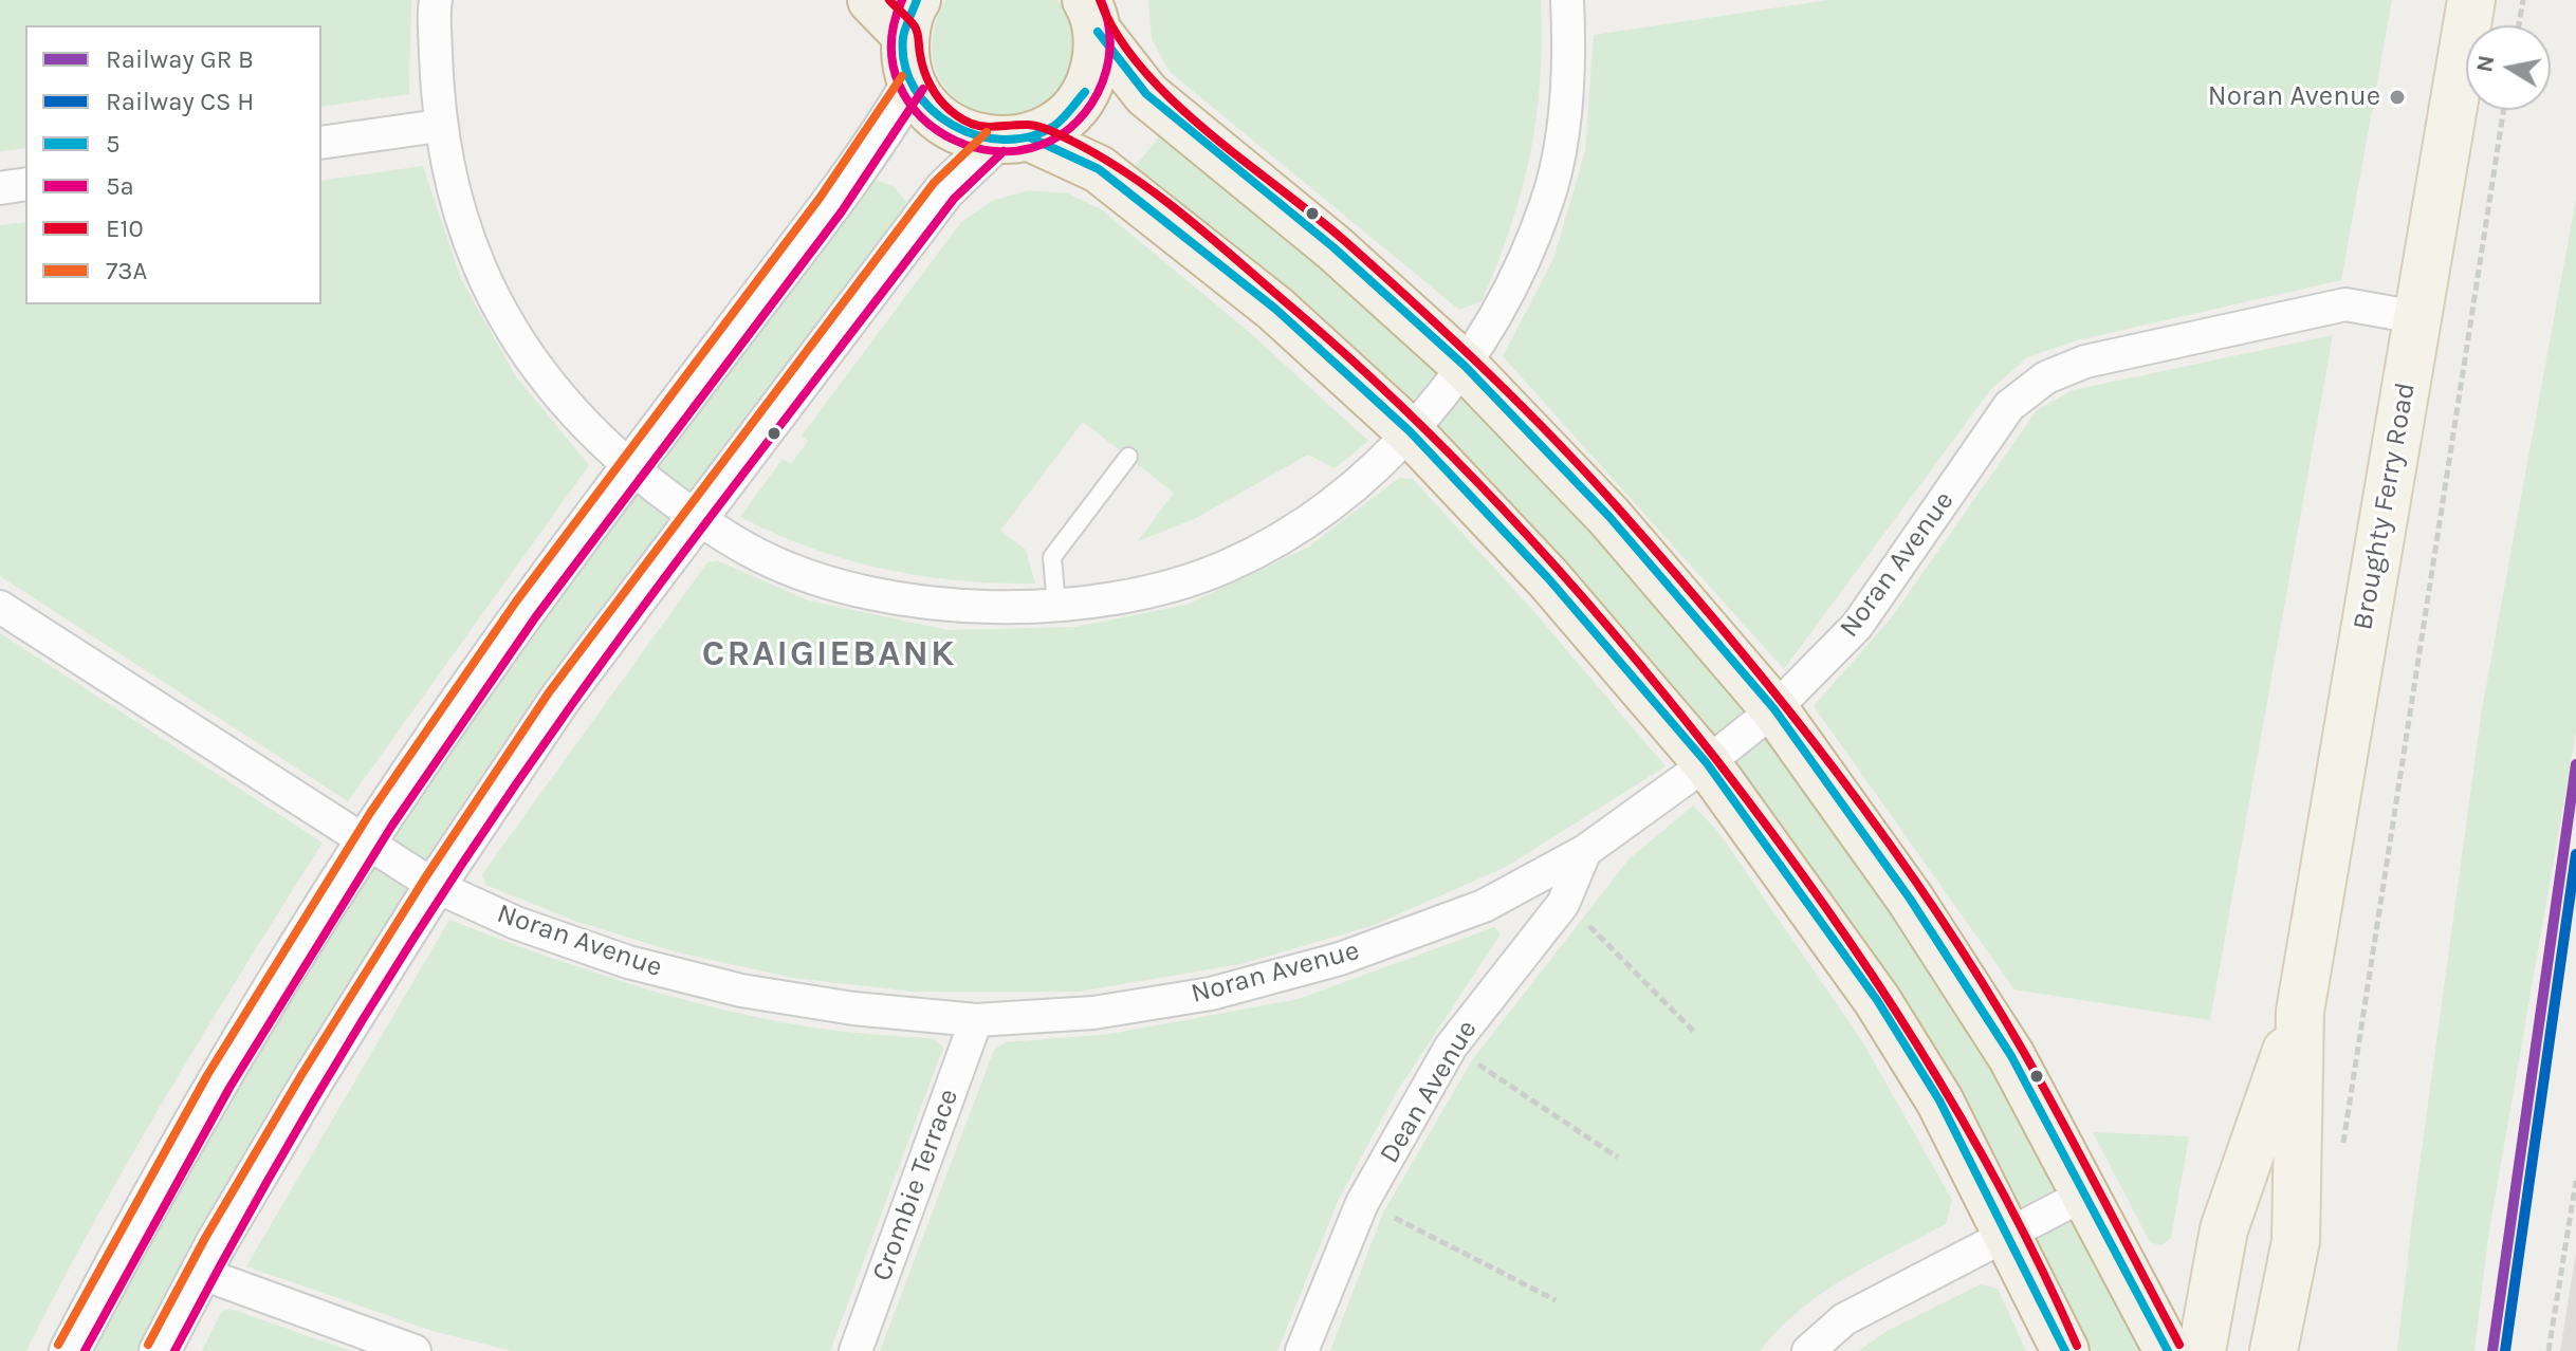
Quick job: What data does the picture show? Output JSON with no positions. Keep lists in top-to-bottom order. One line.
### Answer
{"streets":{"main road":["Broughty Ferry Road"],"street":["Noran Avenue","Dean Avenue","Crombie Terrace"]},"crossings":[["Broughty Ferry Road","Noran Avenue"],["Noran Avenue","Dean Avenue"],["Noran Avenue","Crombie Terrace"]],"districts":["CRAIGIEBANK"],"places":["Noran Avenue"],"lines":["transit line 5","transit line 5a","transit line E10","transit line 73A"],"legend":["Railway GR B","Railway CS H","5","5a","E10","73A"],"north":"left"}
